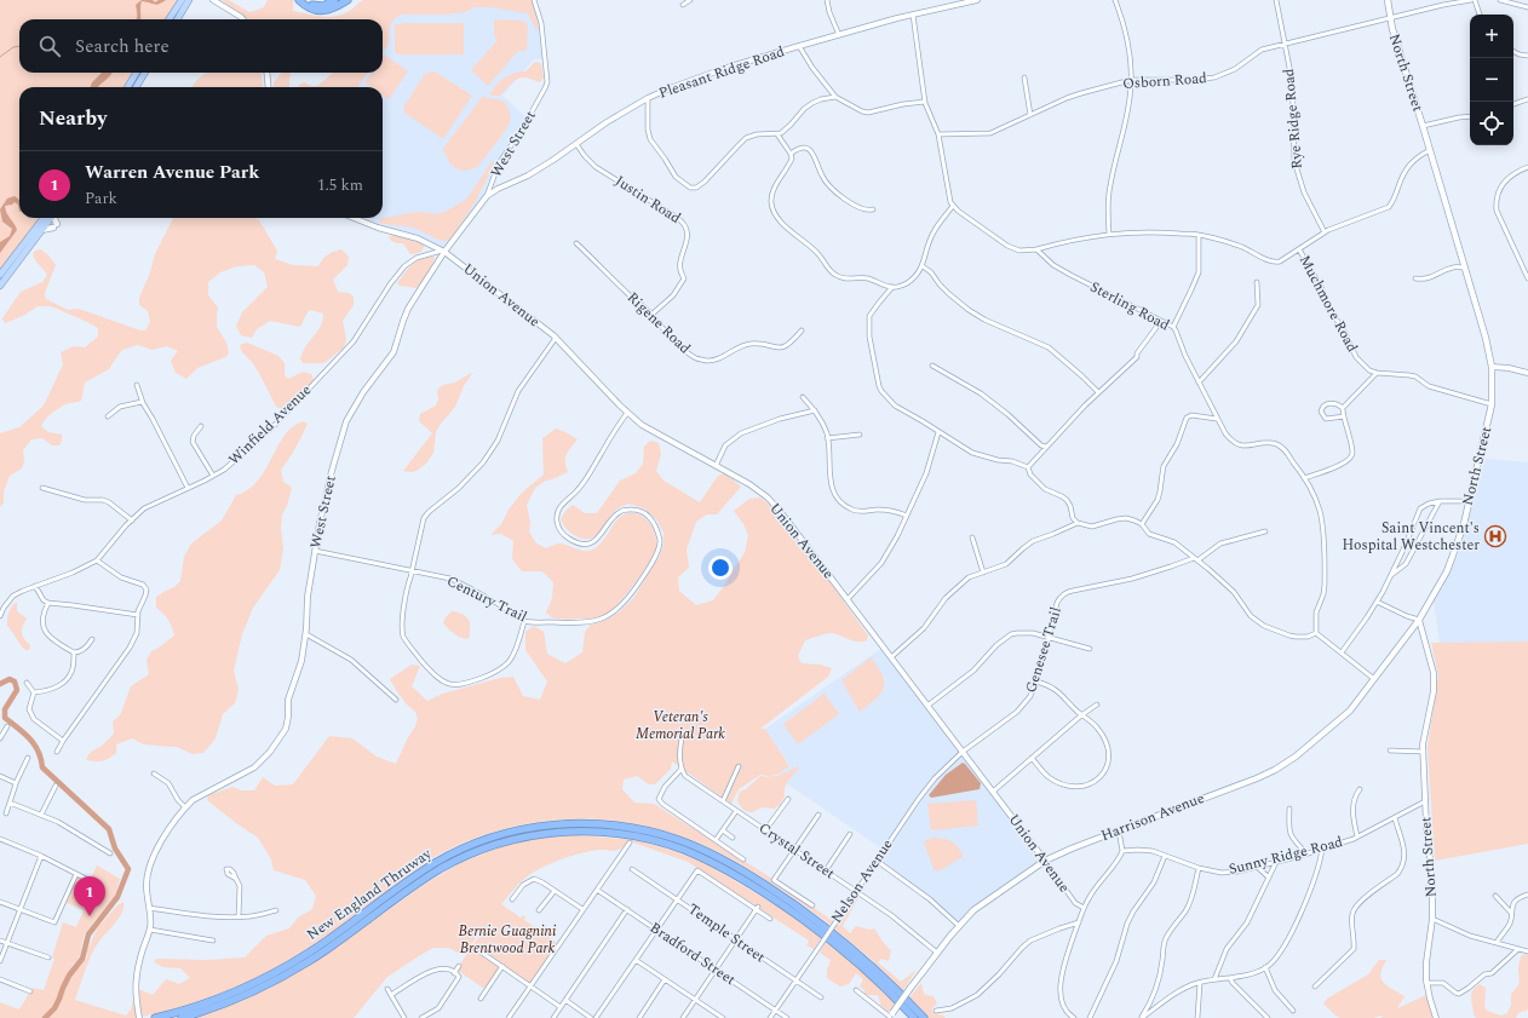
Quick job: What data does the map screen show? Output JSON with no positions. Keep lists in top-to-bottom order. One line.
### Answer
{"streets":{"highway":["New England Thruway"],"main road":["North Street","Harrison Avenue"],"street":["Pleasant Ridge Road","Osborn Road","Rye Ridge Road","West Street","Justin Road","Union Avenue","Muchmore Road","Sterling Road","Rigene Road","Winfield Avenue","Century Trail","Genesee Trail","Crystal Street","Sunny Ridge Road","Nelson Avenue","Temple Street","Bradford Street"]},"crossings":[["Pleasant Ridge Road","West Street"],["Pleasant Ridge Road","Justin Road"],["North Street","Osborn Road"],["North Street","Harrison Avenue"],["North Street","Sunny Ridge Road"],["Osborn Road","Rye Ridge Road"],["West Street","Union Avenue"],["West Street","Winfield Avenue"],["West Street","Century Trail"],["Justin Road","Rigene Road"],["Union Avenue","Winfield Avenue"],["Union Avenue","Century Trail"],["Union Avenue","Genesee Trail"],["Union Avenue","Harrison Avenue"],["Union Avenue","Nelson Avenue"],["Genesee Trail","Nelson Avenue"],["Harrison Avenue","Crystal Street"],["Crystal Street","Nelson Avenue"],["Nelson Avenue","Temple Street"],["Nelson Avenue","Bradford Street"]],"parks":["Veteran's Memorial Park","Bernie Guagnini Brentwood Park"],"places":{"hospital":["Saint Vincent's Hospital Westchester"]},"page":{"map_buttons":["+","−"],"search":"Search here","heading":"Nearby","list":[{"mark":"1","name":"Warren Avenue Park","note":"Park","value":"1.5 km"}],"pins":"1"}}
